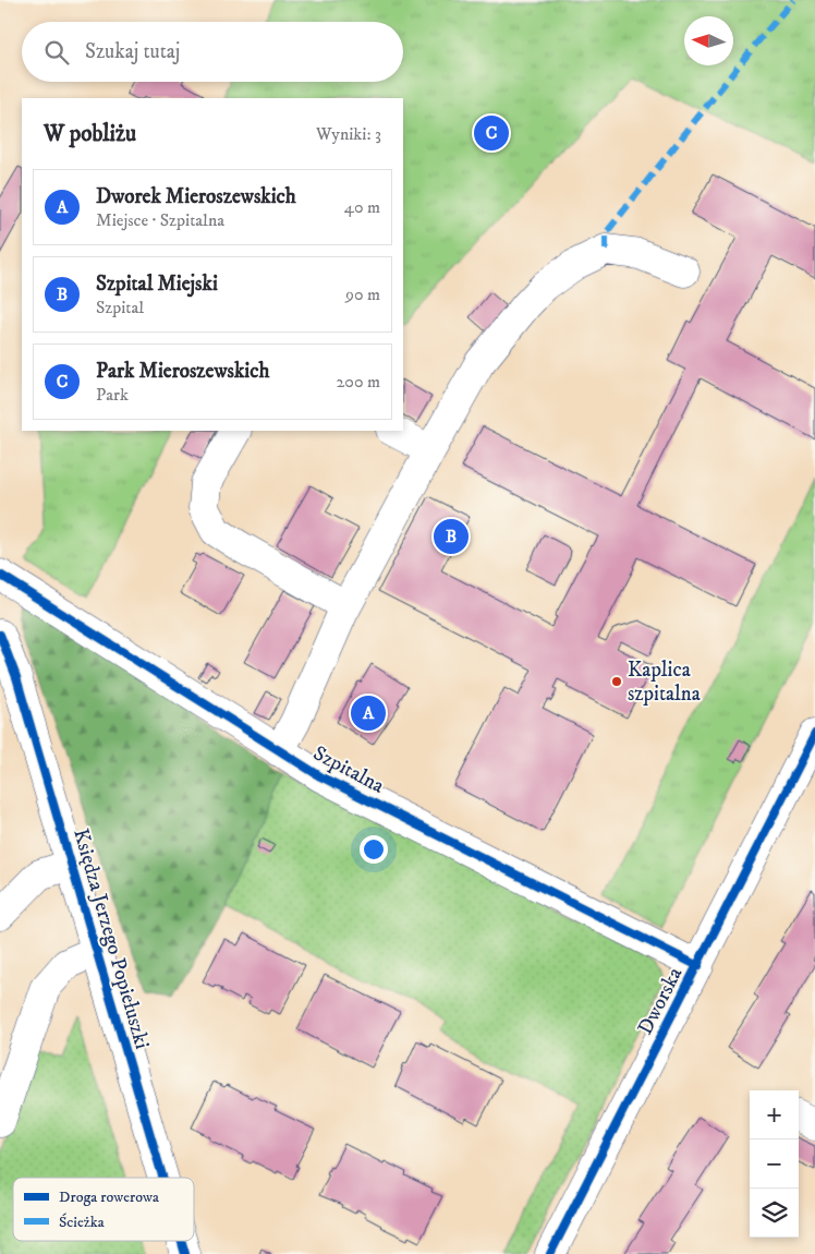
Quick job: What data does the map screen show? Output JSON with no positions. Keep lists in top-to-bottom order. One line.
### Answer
{"streets":{"street":["Szpitalna","Księdza Jerzego Popiełuszki","Dworska"]},"crossings":[["Szpitalna","Dworska"]],"places":["Kaplica szpitalna"],"legend":["Droga rowerowa","Ścieżka"],"north":"left","page":{"search":"Szukaj tutaj","heading":["W pobliżu","Wyniki: 3"],"pins":["C","B","A"],"list":[{"mark":"A","name":"Dworek Mieroszewskich","note":"Miejsce · Szpitalna","value":"40 m"},{"mark":"B","name":"Szpital Miejski","note":"Szpital","value":"90 m"},{"mark":"C","name":"Park Mieroszewskich","note":"Park","value":"200 m"}],"map_buttons":["+","−"]}}
